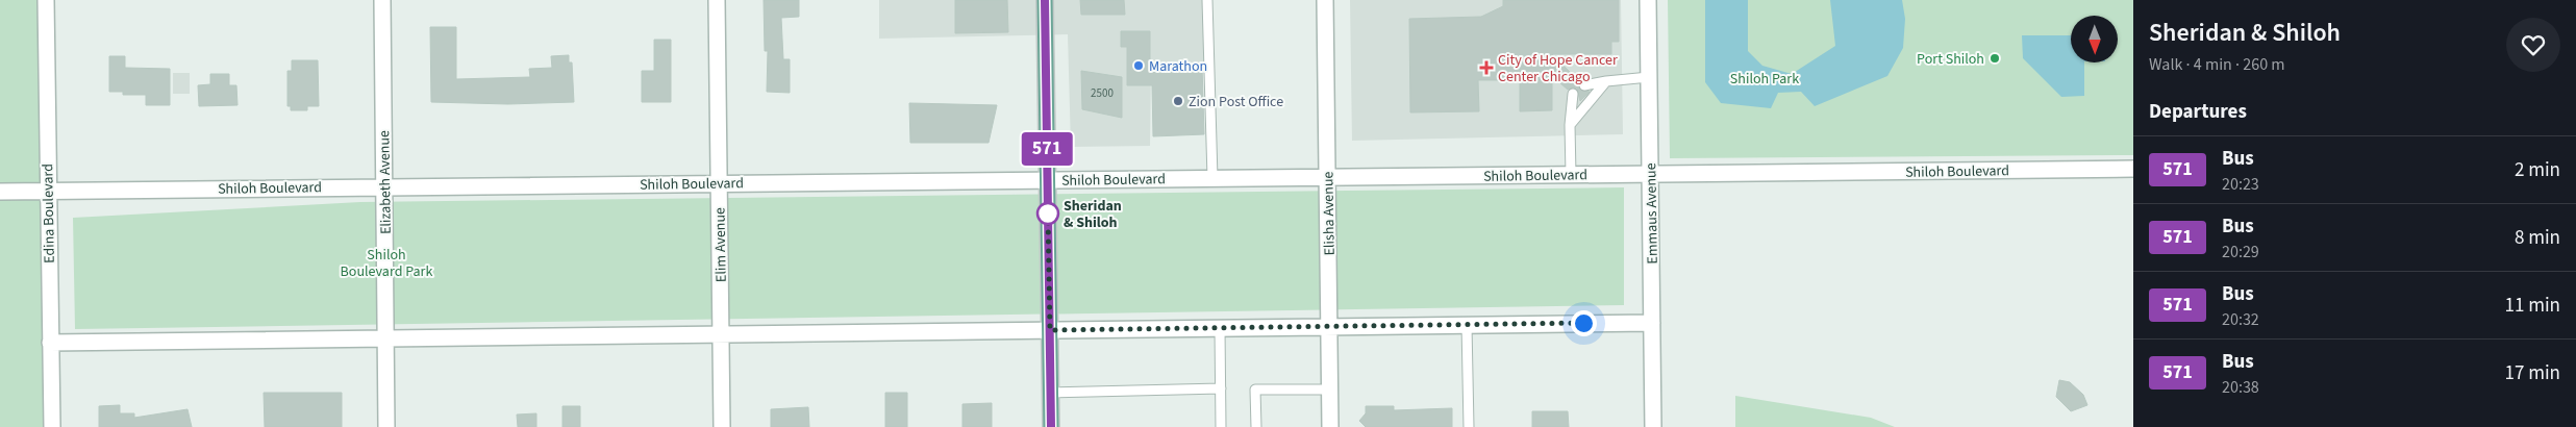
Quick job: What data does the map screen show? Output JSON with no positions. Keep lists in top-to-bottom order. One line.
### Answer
{"streets":{"street":["Shiloh Boulevard","Elizabeth Avenue","Edina Boulevard","Elisha Avenue","Emmaus Avenue","Elim Avenue"]},"crossings":[["Shiloh Boulevard","Elizabeth Avenue"],["Shiloh Boulevard","Edina Boulevard"],["Shiloh Boulevard","Elisha Avenue"],["Shiloh Boulevard","Emmaus Avenue"],["Shiloh Boulevard","Elim Avenue"]],"parks":["Shiloh Park","Shiloh Boulevard Park"],"places":{"other":["Port Shiloh","Marathon","Zion Post Office","Sheridan & Shiloh"],"health":["City of Hope Cancer Center Chicago"]},"lines":["bus line 571"],"house_numbers":["2500"],"north":"bottom","page":{"on_map":"571","heading":[["Sheridan & Shiloh","Walk · 4 min · 260 m"],"Departures"],"list":[{"mark":"571","name":"Bus","note":"20:23","value":"2 min"},{"mark":"571","name":"Bus","note":"20:29","value":"8 min"},{"mark":"571","name":"Bus","note":"20:32","value":"11 min"},{"mark":"571","name":"Bus","note":"20:38","value":"17 min"}]}}
